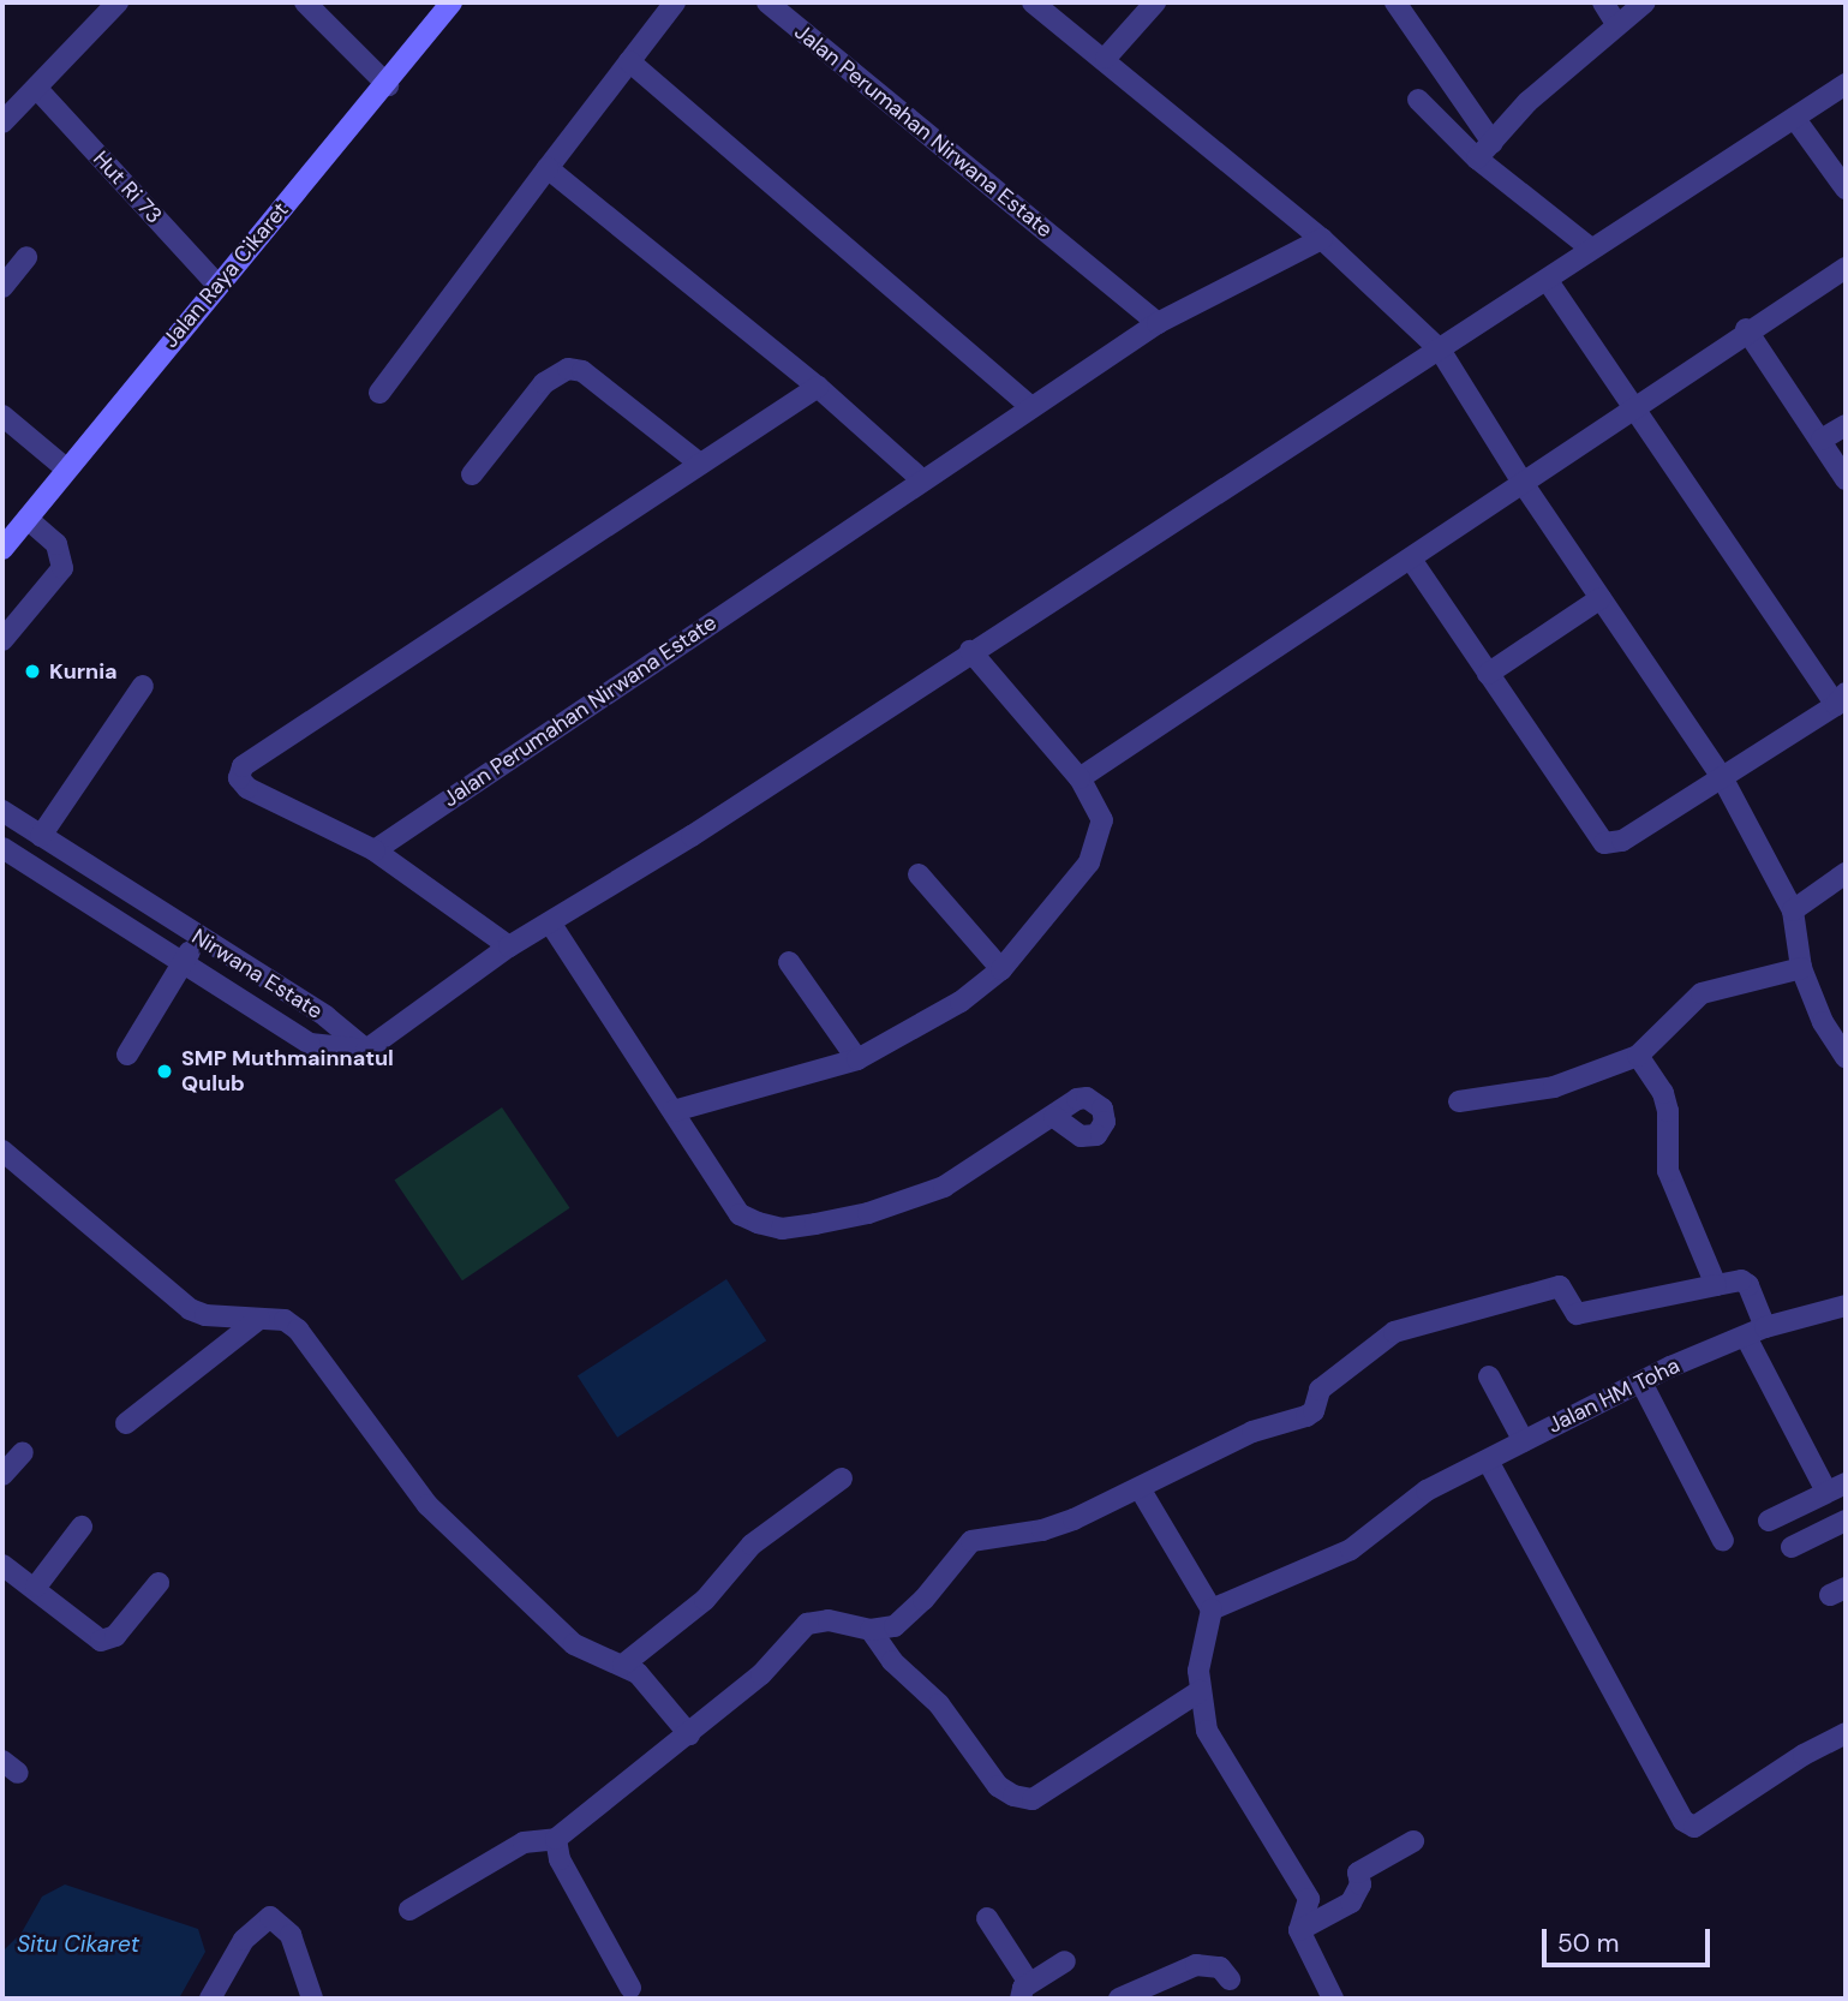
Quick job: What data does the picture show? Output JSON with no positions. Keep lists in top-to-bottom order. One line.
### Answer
{"streets":{"main road":["Jalan Raya Cikaret"],"street":["Jalan Perumahan Nirwana Estate","Hut Ri 73","Nirwana Estate","Jalan HM Toha"]},"crossings":[["Hut Ri 73","Jalan Raya Cikaret"]],"water":["Situ Cikaret"],"places":["Kurnia","SMP Muthmainnatul Qulub"],"scale_bar":"50 m"}
